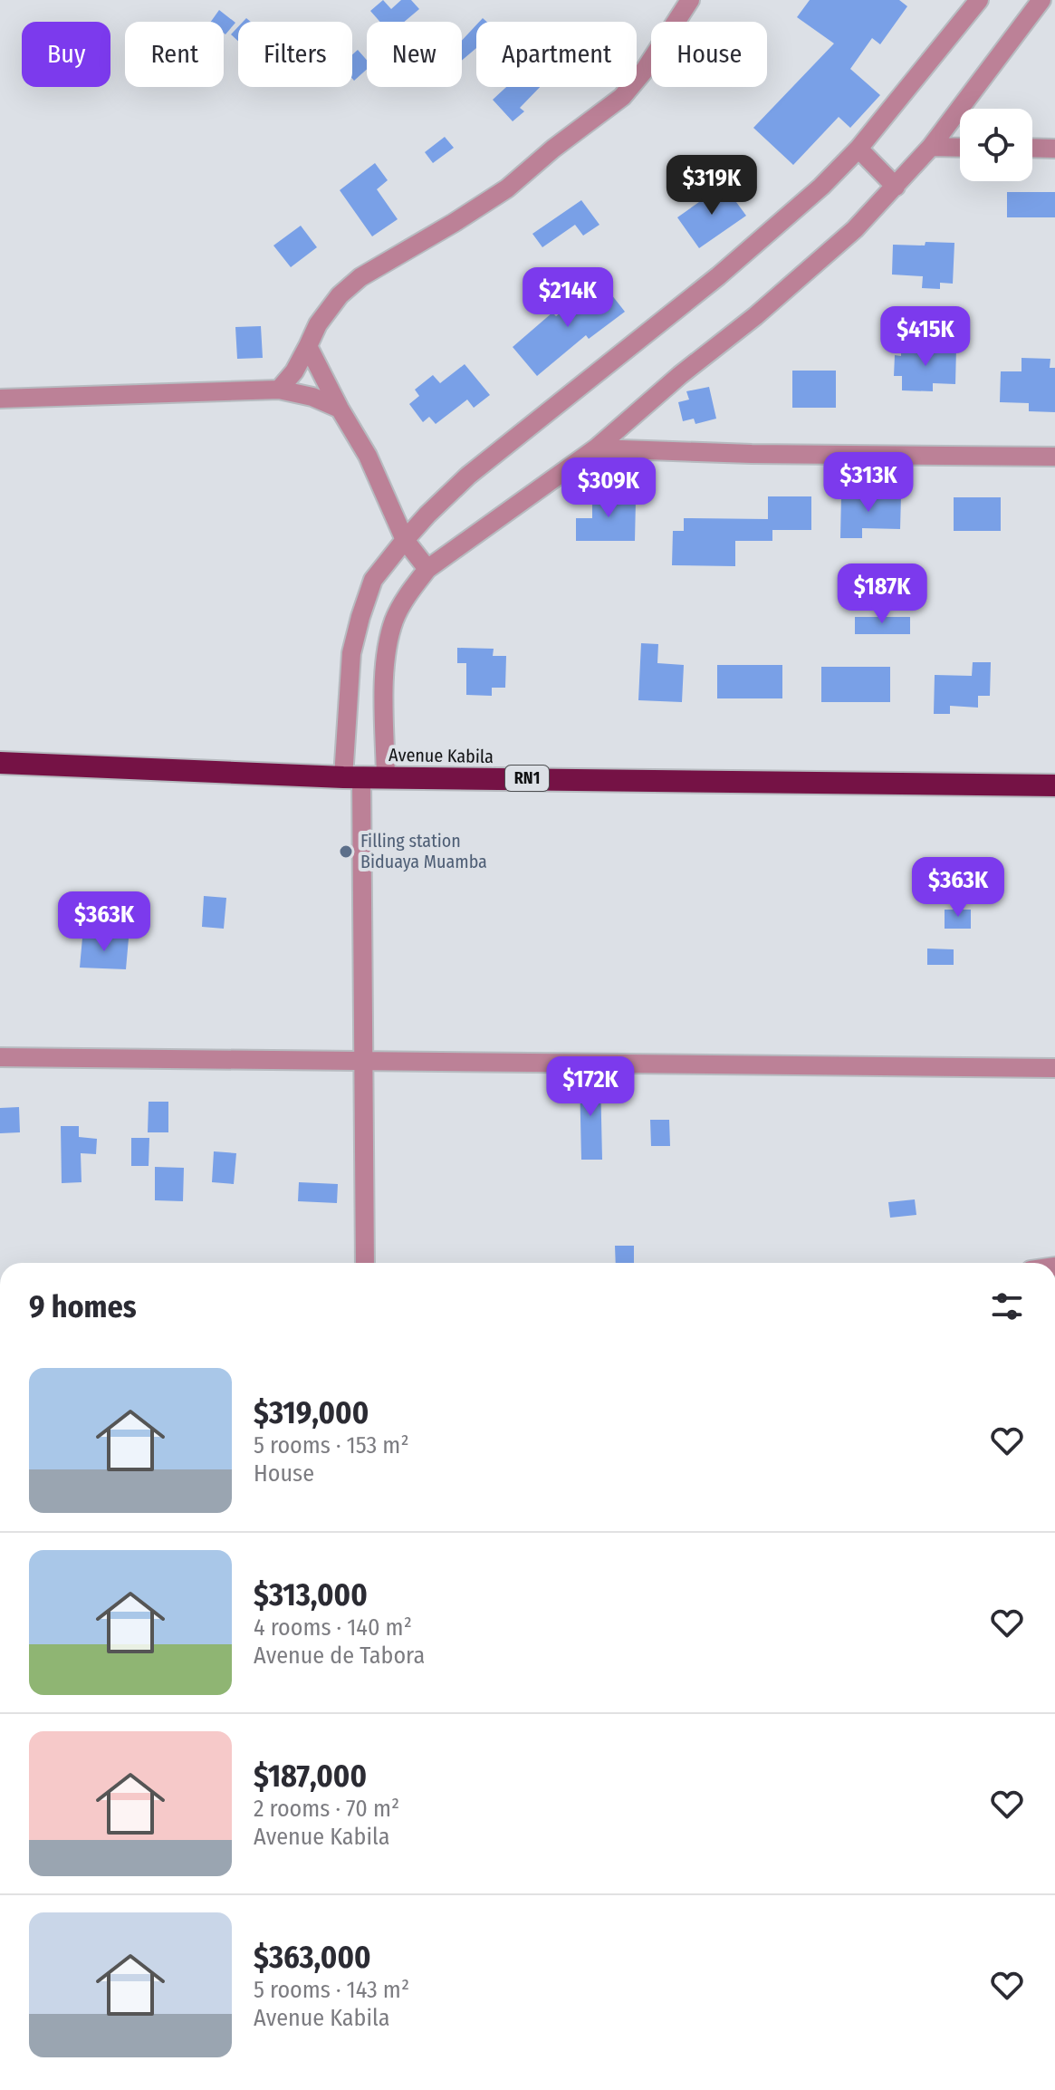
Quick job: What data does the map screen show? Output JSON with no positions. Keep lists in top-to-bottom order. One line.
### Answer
{"streets":{"highway":["Avenue Kabila","RN1"]},"places":["Filling station Biduaya Muamba"],"page":{"chip":["Buy","Rent","Filters","New","Apartment","House"],"price":["$319K","$214K","$415K","$313K","$309K","$187K","$363K","$363K","$172K"],"heading":"9 homes","list":[{"name":"$319,000","note":"5 rooms · 153 m² · House"},{"name":"$313,000","note":"4 rooms · 140 m² · Avenue de Tabora"},{"name":"$187,000","note":"2 rooms · 70 m² · Avenue Kabila"},{"name":"$363,000","note":"5 rooms · 143 m² · Avenue Kabila"}]}}
